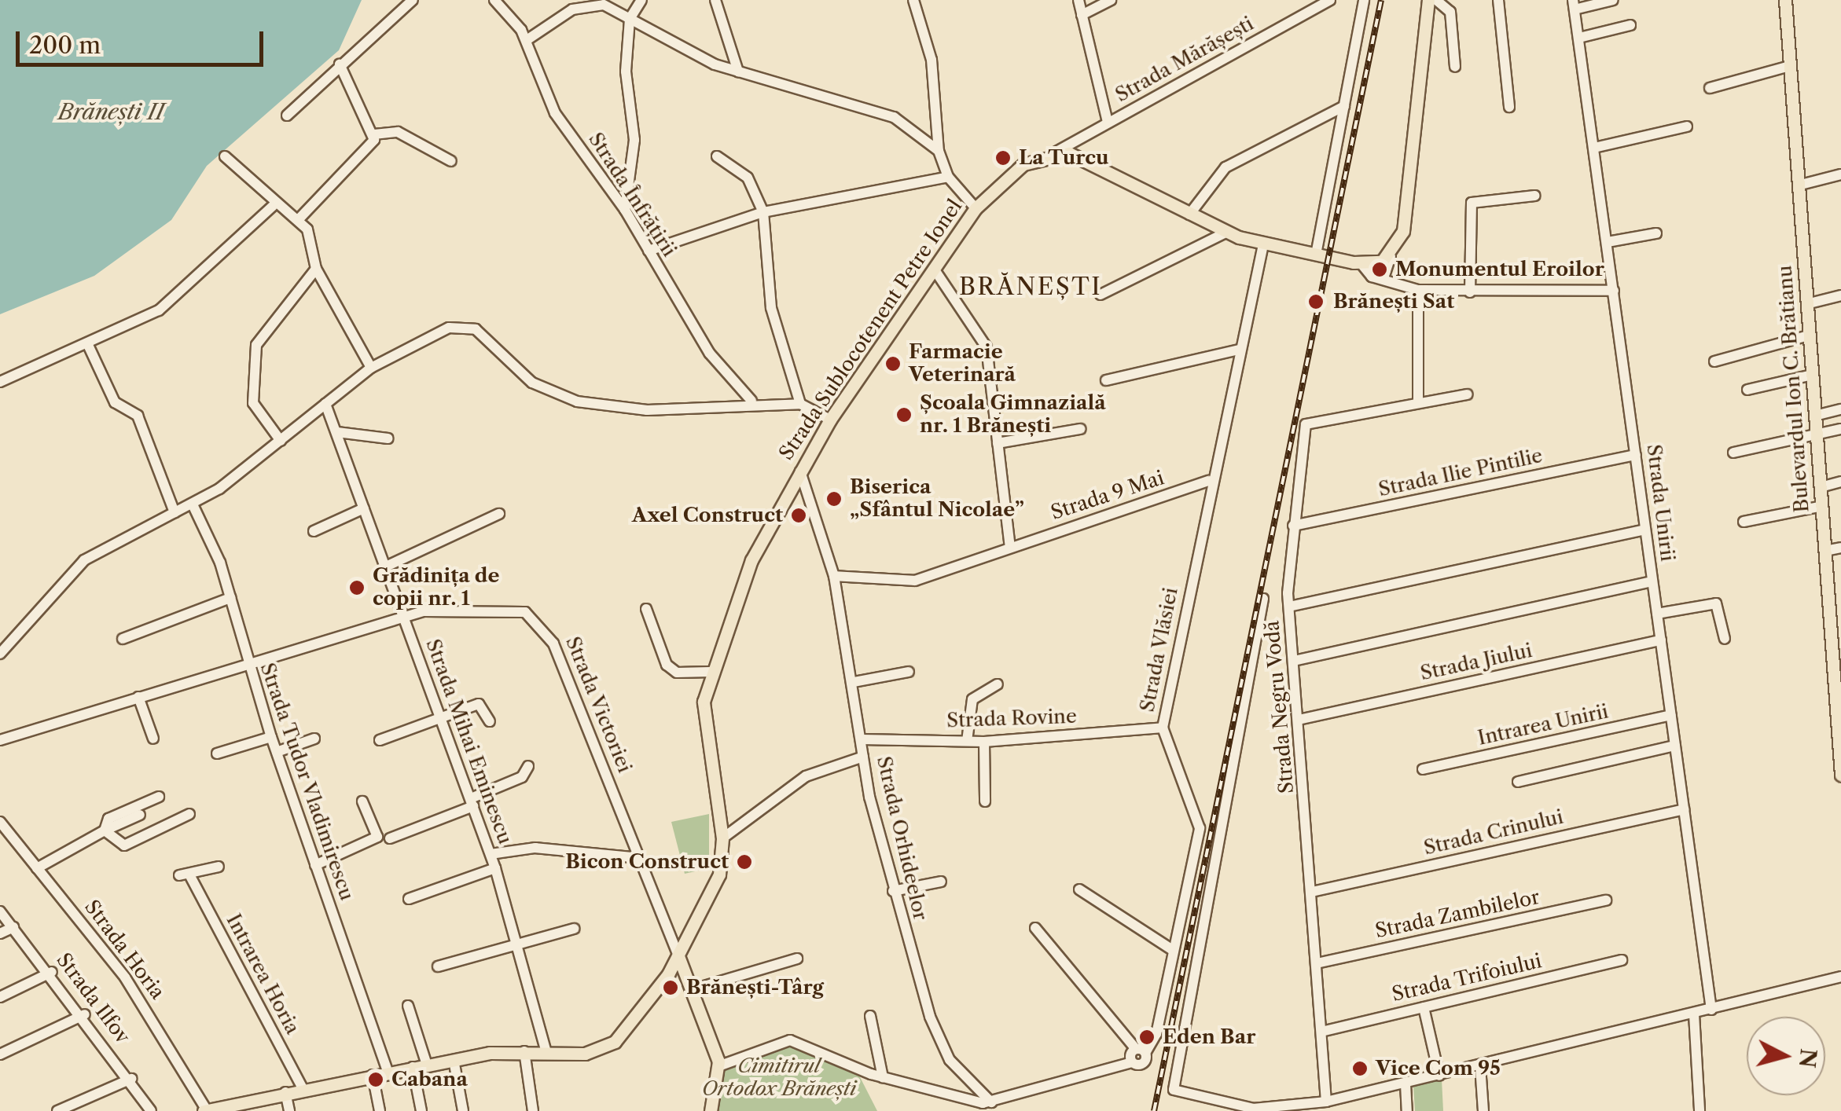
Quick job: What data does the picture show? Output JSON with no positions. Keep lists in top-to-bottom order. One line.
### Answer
{"streets":{"main road":["Strada Sublocotenent Petre Ionel","Bulevardul Ion C. Brătianu","Strada Victoriei"],"street":["Strada Mărășești","Strada Înfrățirii","Strada Ilie Pintilie","Strada 9 Mai","Strada Unirii","Strada Vlăsiei","Strada Jiului","Strada Negru Vodă","Strada Rovine","Intrarea Unirii","Strada Mihai Eminescu","Strada Tudor Vladimirescu","Strada Crinului","Strada Orhideelor","Strada Zambilelor","Strada Horia","Intrarea Horia","Strada Trifoiului","Strada Ilfov"]},"crossings":[["Strada Mărășești","Strada Sublocotenent Petre Ionel"],["Strada Sublocotenent Petre Ionel","Strada Victoriei"],["Strada Sublocotenent Petre Ionel","Strada Mihai Eminescu"],["Strada Sublocotenent Petre Ionel","Strada Tudor Vladimirescu"],["Strada Sublocotenent Petre Ionel","Strada Orhideelor"],["Strada Sublocotenent Petre Ionel","Strada Horia"],["Strada Sublocotenent Petre Ionel","Intrarea Horia"],["Strada Ilie Pintilie","Strada Unirii"],["Strada Ilie Pintilie","Strada Negru Vodă"],["Strada 9 Mai","Strada Vlăsiei"],["Strada 9 Mai","Strada Orhideelor"],["Strada Unirii","Strada Jiului"],["Strada Unirii","Intrarea Unirii"],["Strada Unirii","Strada Crinului"],["Strada Vlăsiei","Strada Rovine"],["Strada Jiului","Strada Negru Vodă"],["Strada Victoriei","Strada Mihai Eminescu"],["Strada Victoriei","Strada Tudor Vladimirescu"],["Strada Negru Vodă","Strada Crinului"],["Strada Negru Vodă","Strada Zambilelor"],["Strada Negru Vodă","Strada Trifoiului"],["Strada Rovine","Strada Orhideelor"]],"districts":["BRĂNEȘTI"],"water":["Brănești II"],"parks":["Cimitirul Ortodox Brănești"],"places":["La Turcu","Monumentul Eroilor","Brănești Sat","Farmacie Veterinară","Școala Gimnazială nr. 1 Brănești","Biserica „Sfântul Nicolae”","Axel Construct","Grădinița de copii nr. 1","Bicon Construct","Brănești-Târg","Eden Bar","Vice Com 95","Cabana"],"scale_bar":"200 m","north":"right"}
